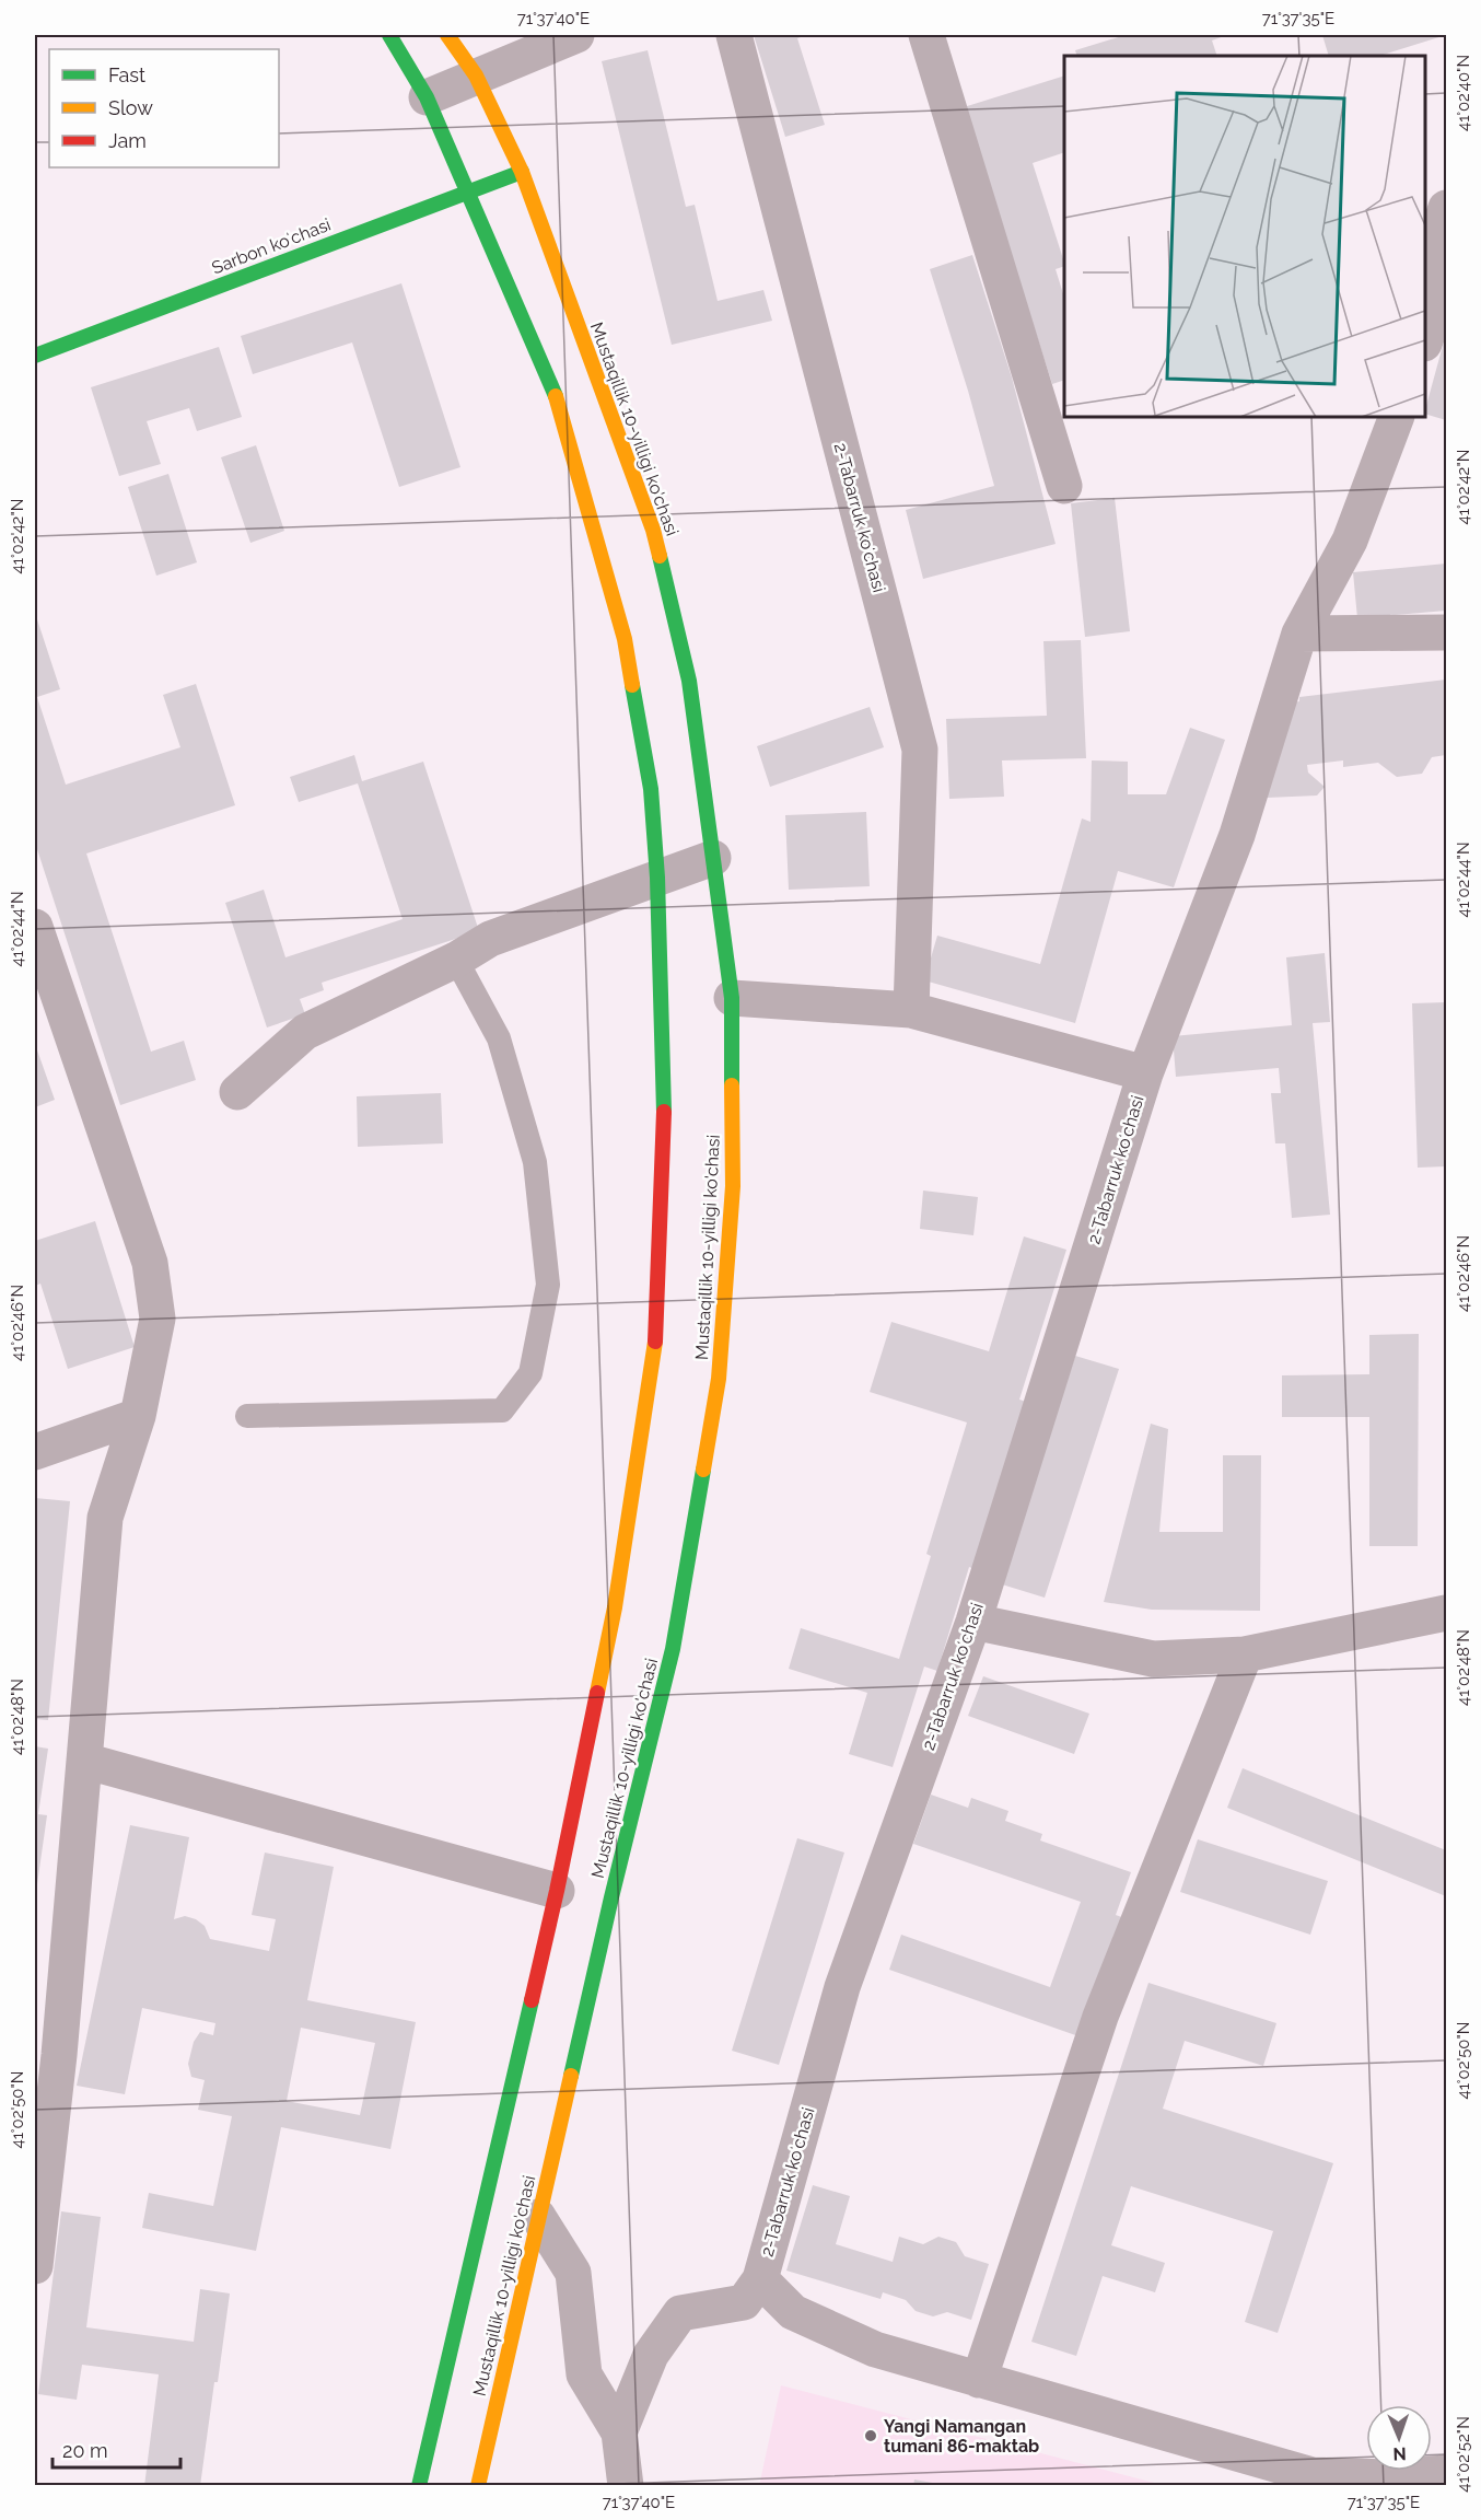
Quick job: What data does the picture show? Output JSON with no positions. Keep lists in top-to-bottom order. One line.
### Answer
{"streets":{"main road":["Sarbon koʻchasi","Mustaqillik 10-yilligi ko'chasi"],"street":["2-Tabarruk koʻchasi"]},"crossings":[["Sarbon koʻchasi","Mustaqillik 10-yilligi ko'chasi"],["Mustaqillik 10-yilligi ko'chasi","2-Tabarruk koʻchasi"]],"places":["Yangi Namangan tumani 86-maktab"],"legend":["Fast","Slow","Jam"],"scale_bar":"20 m","north":"bottom","coordinates":["71°37'40\"E","71°37'35\"E","41°02'40\"N","41°02'42\"N","41°02'44\"N","41°02'46\"N","41°02'48\"N","41°02'50\"N","41°02'52\"N"]}
